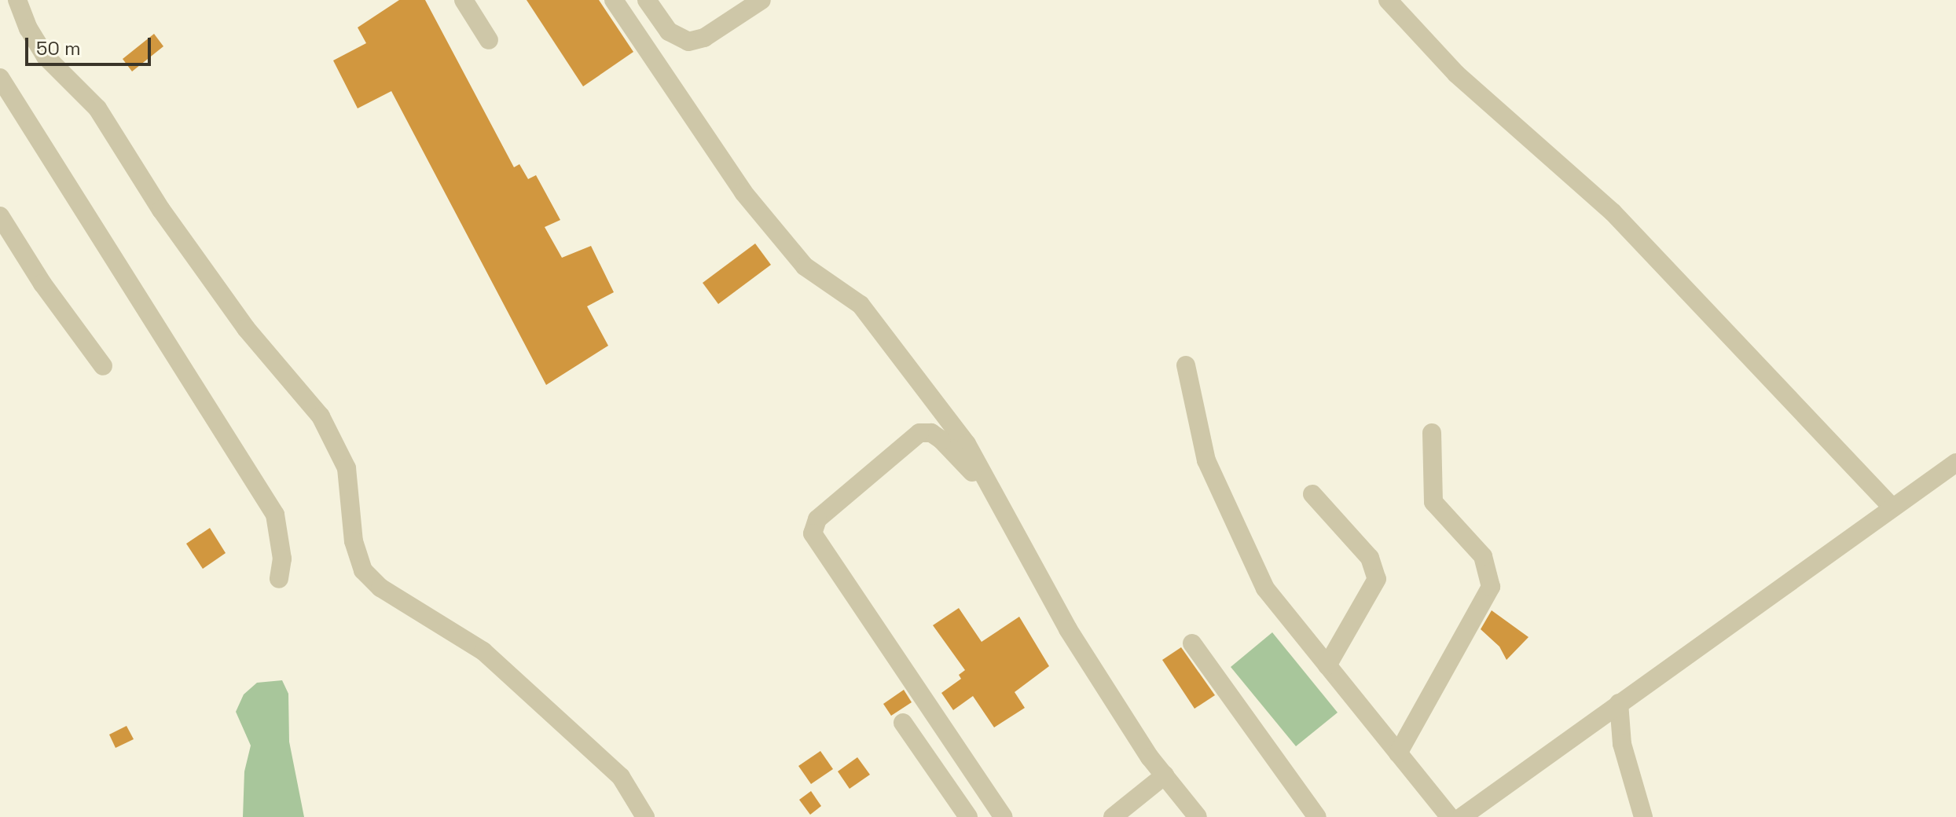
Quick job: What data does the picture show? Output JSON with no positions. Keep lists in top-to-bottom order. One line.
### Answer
{"scale_bar":"50 m"}
